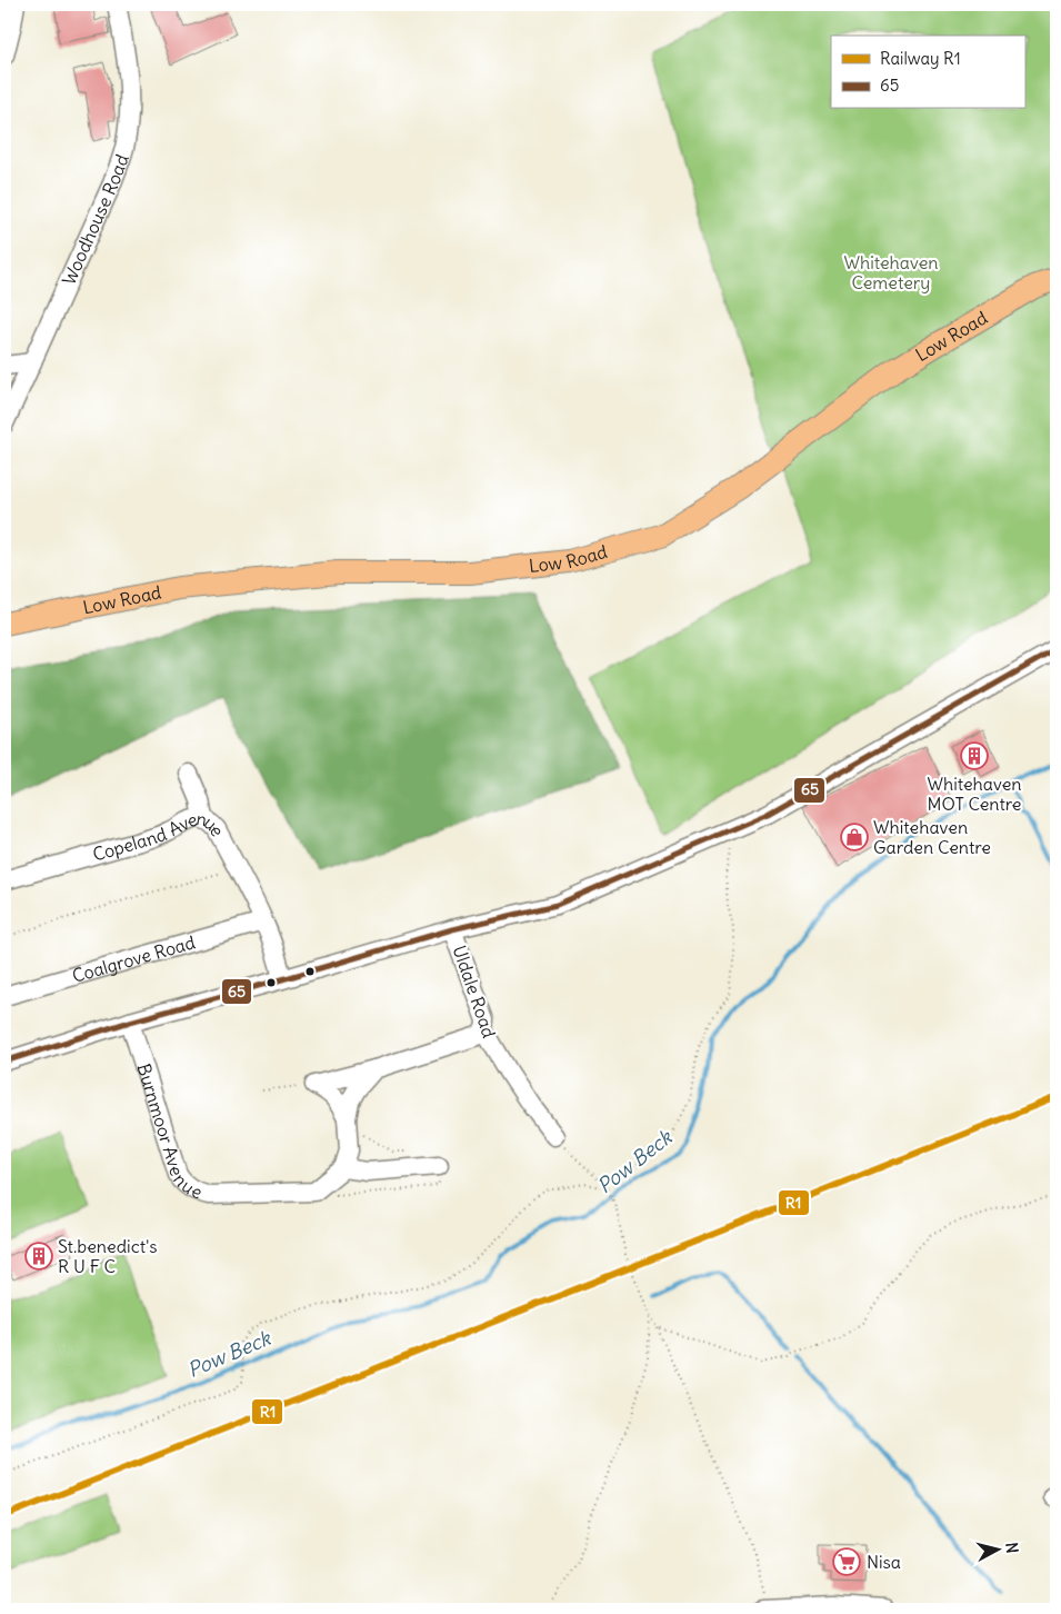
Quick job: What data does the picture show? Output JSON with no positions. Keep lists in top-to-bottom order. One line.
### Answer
{"streets":{"main road":["Low Road"],"street":["Woodhouse Road","Copeland Avenue","Coalgrove Road","Uldale Road","Burnmoor Avenue"]},"crossings":[["Copeland Avenue","Coalgrove Road"]],"water":["Pow Beck"],"parks":["Whitehaven Cemetery"],"places":{"building":["Whitehaven MOT Centre","St.benedict's R U F C"],"shop":["Whitehaven Garden Centre"],"supermarket":["Nisa"]},"lines":["transit line 65","rail line R1"],"legend":["Railway R1","65"],"north":"right"}
